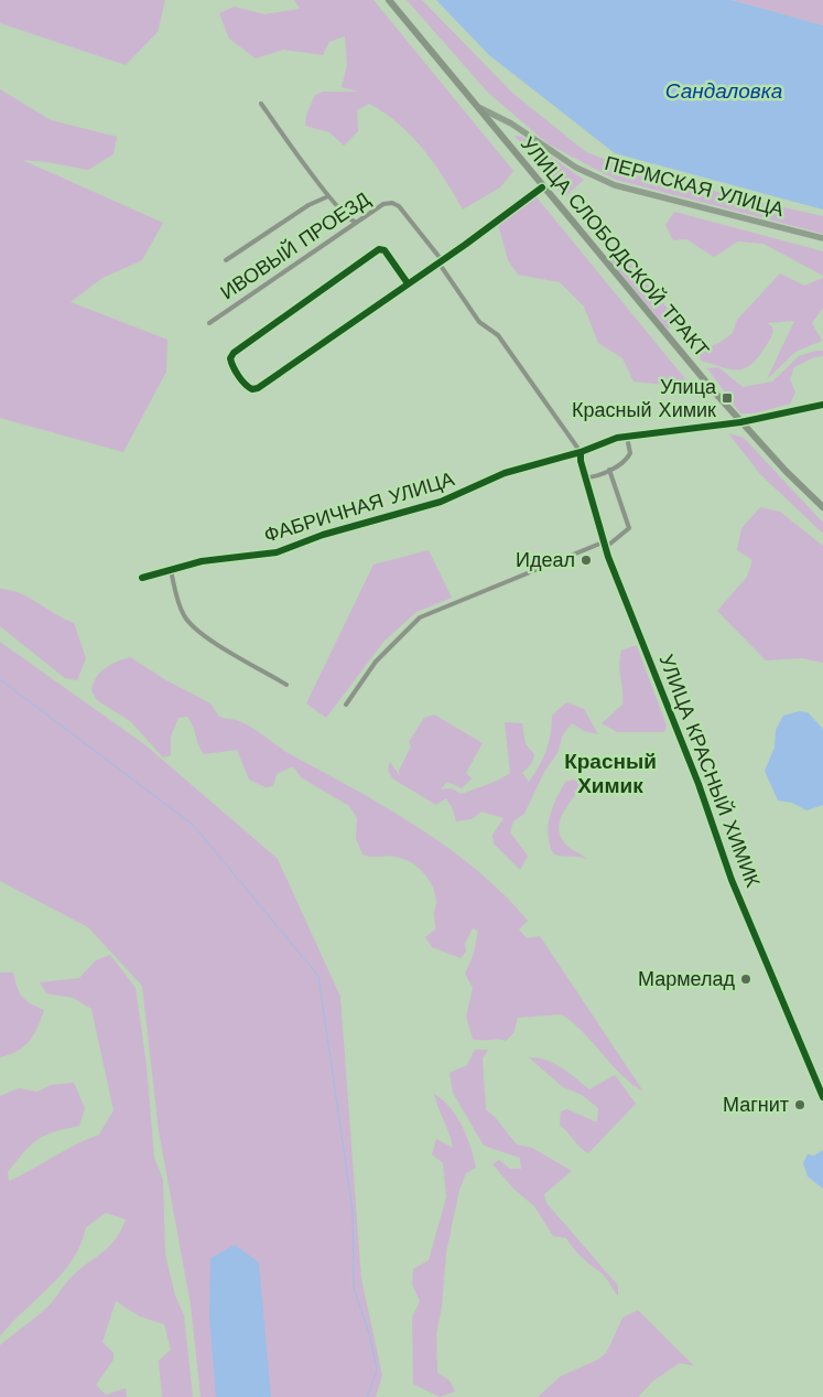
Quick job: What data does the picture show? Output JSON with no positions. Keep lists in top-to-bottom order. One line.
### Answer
{"streets":{"main road":["УЛИЦА СЛОБОДСКОЙ ТРАКТ"],"street":["ПЕРМСКАЯ УЛИЦА","ИВОВЫЙ ПРОЕЗД","ФАБРИЧНАЯ УЛИЦА","УЛИЦА КРАСНЫЙ ХИМИК"]},"crossings":[["ПЕРМСКАЯ УЛИЦА","УЛИЦА СЛОБОДСКОЙ ТРАКТ"],["ФАБРИЧНАЯ УЛИЦА","УЛИЦА КРАСНЫЙ ХИМИК"]],"districts":["Красный Химик"],"water":["Сандаловка"],"places":{"transit":["Улица Красный Химик"],"other":["Идеал","Мармелад","Магнит"]}}
